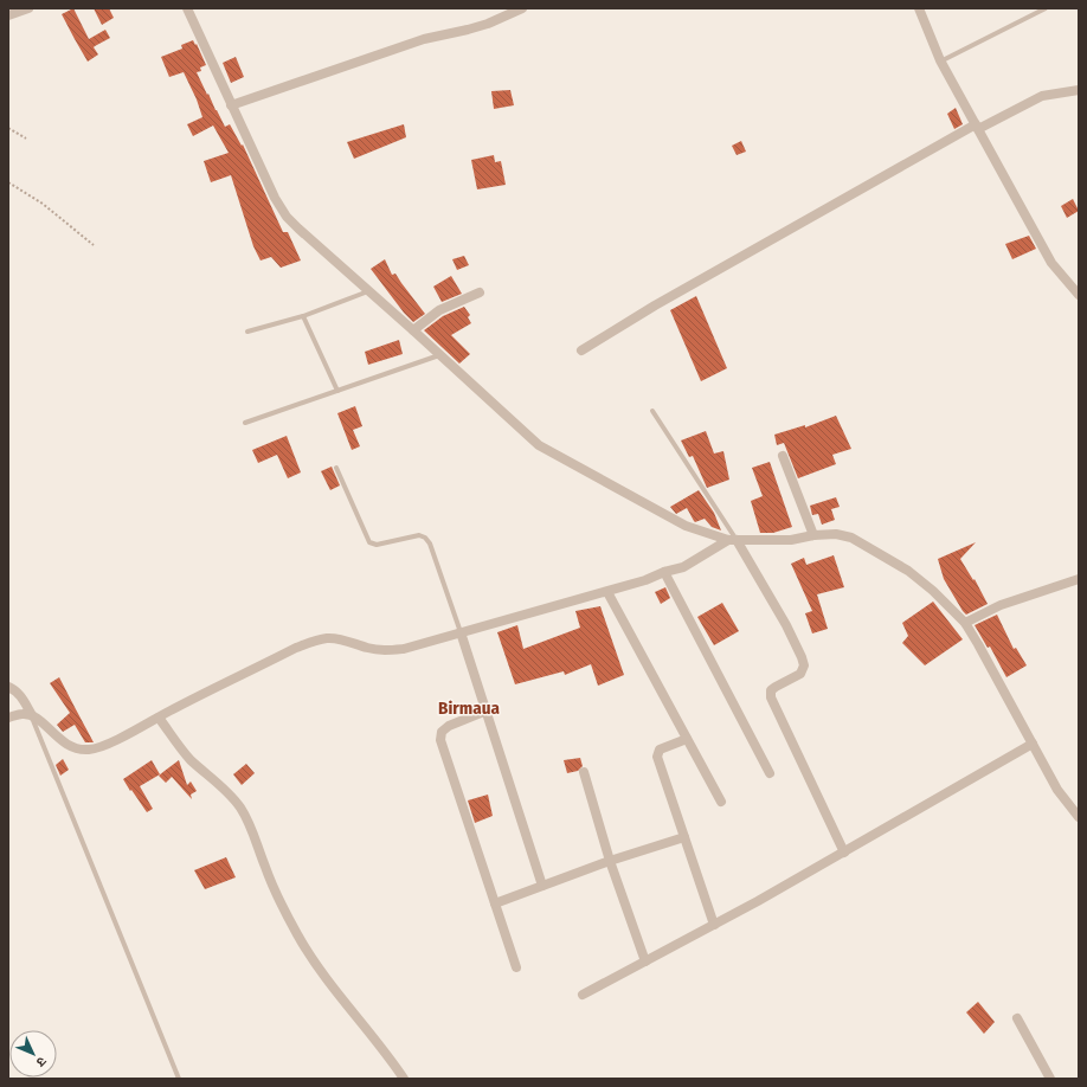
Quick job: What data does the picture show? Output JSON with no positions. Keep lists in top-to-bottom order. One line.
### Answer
{"districts":["Birmaua"],"north":"bottom right"}
